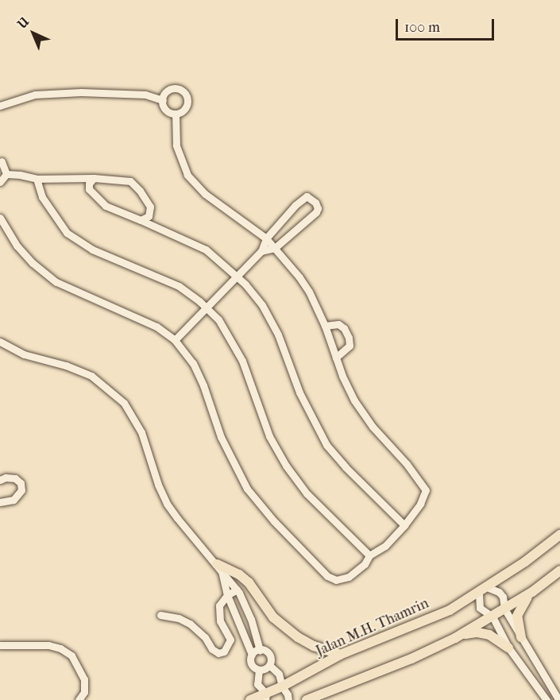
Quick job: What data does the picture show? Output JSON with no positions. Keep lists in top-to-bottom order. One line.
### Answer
{"streets":{"main road":["Jalan M.H. Thamrin"]},"scale_bar":"100 m","north":"top left"}
